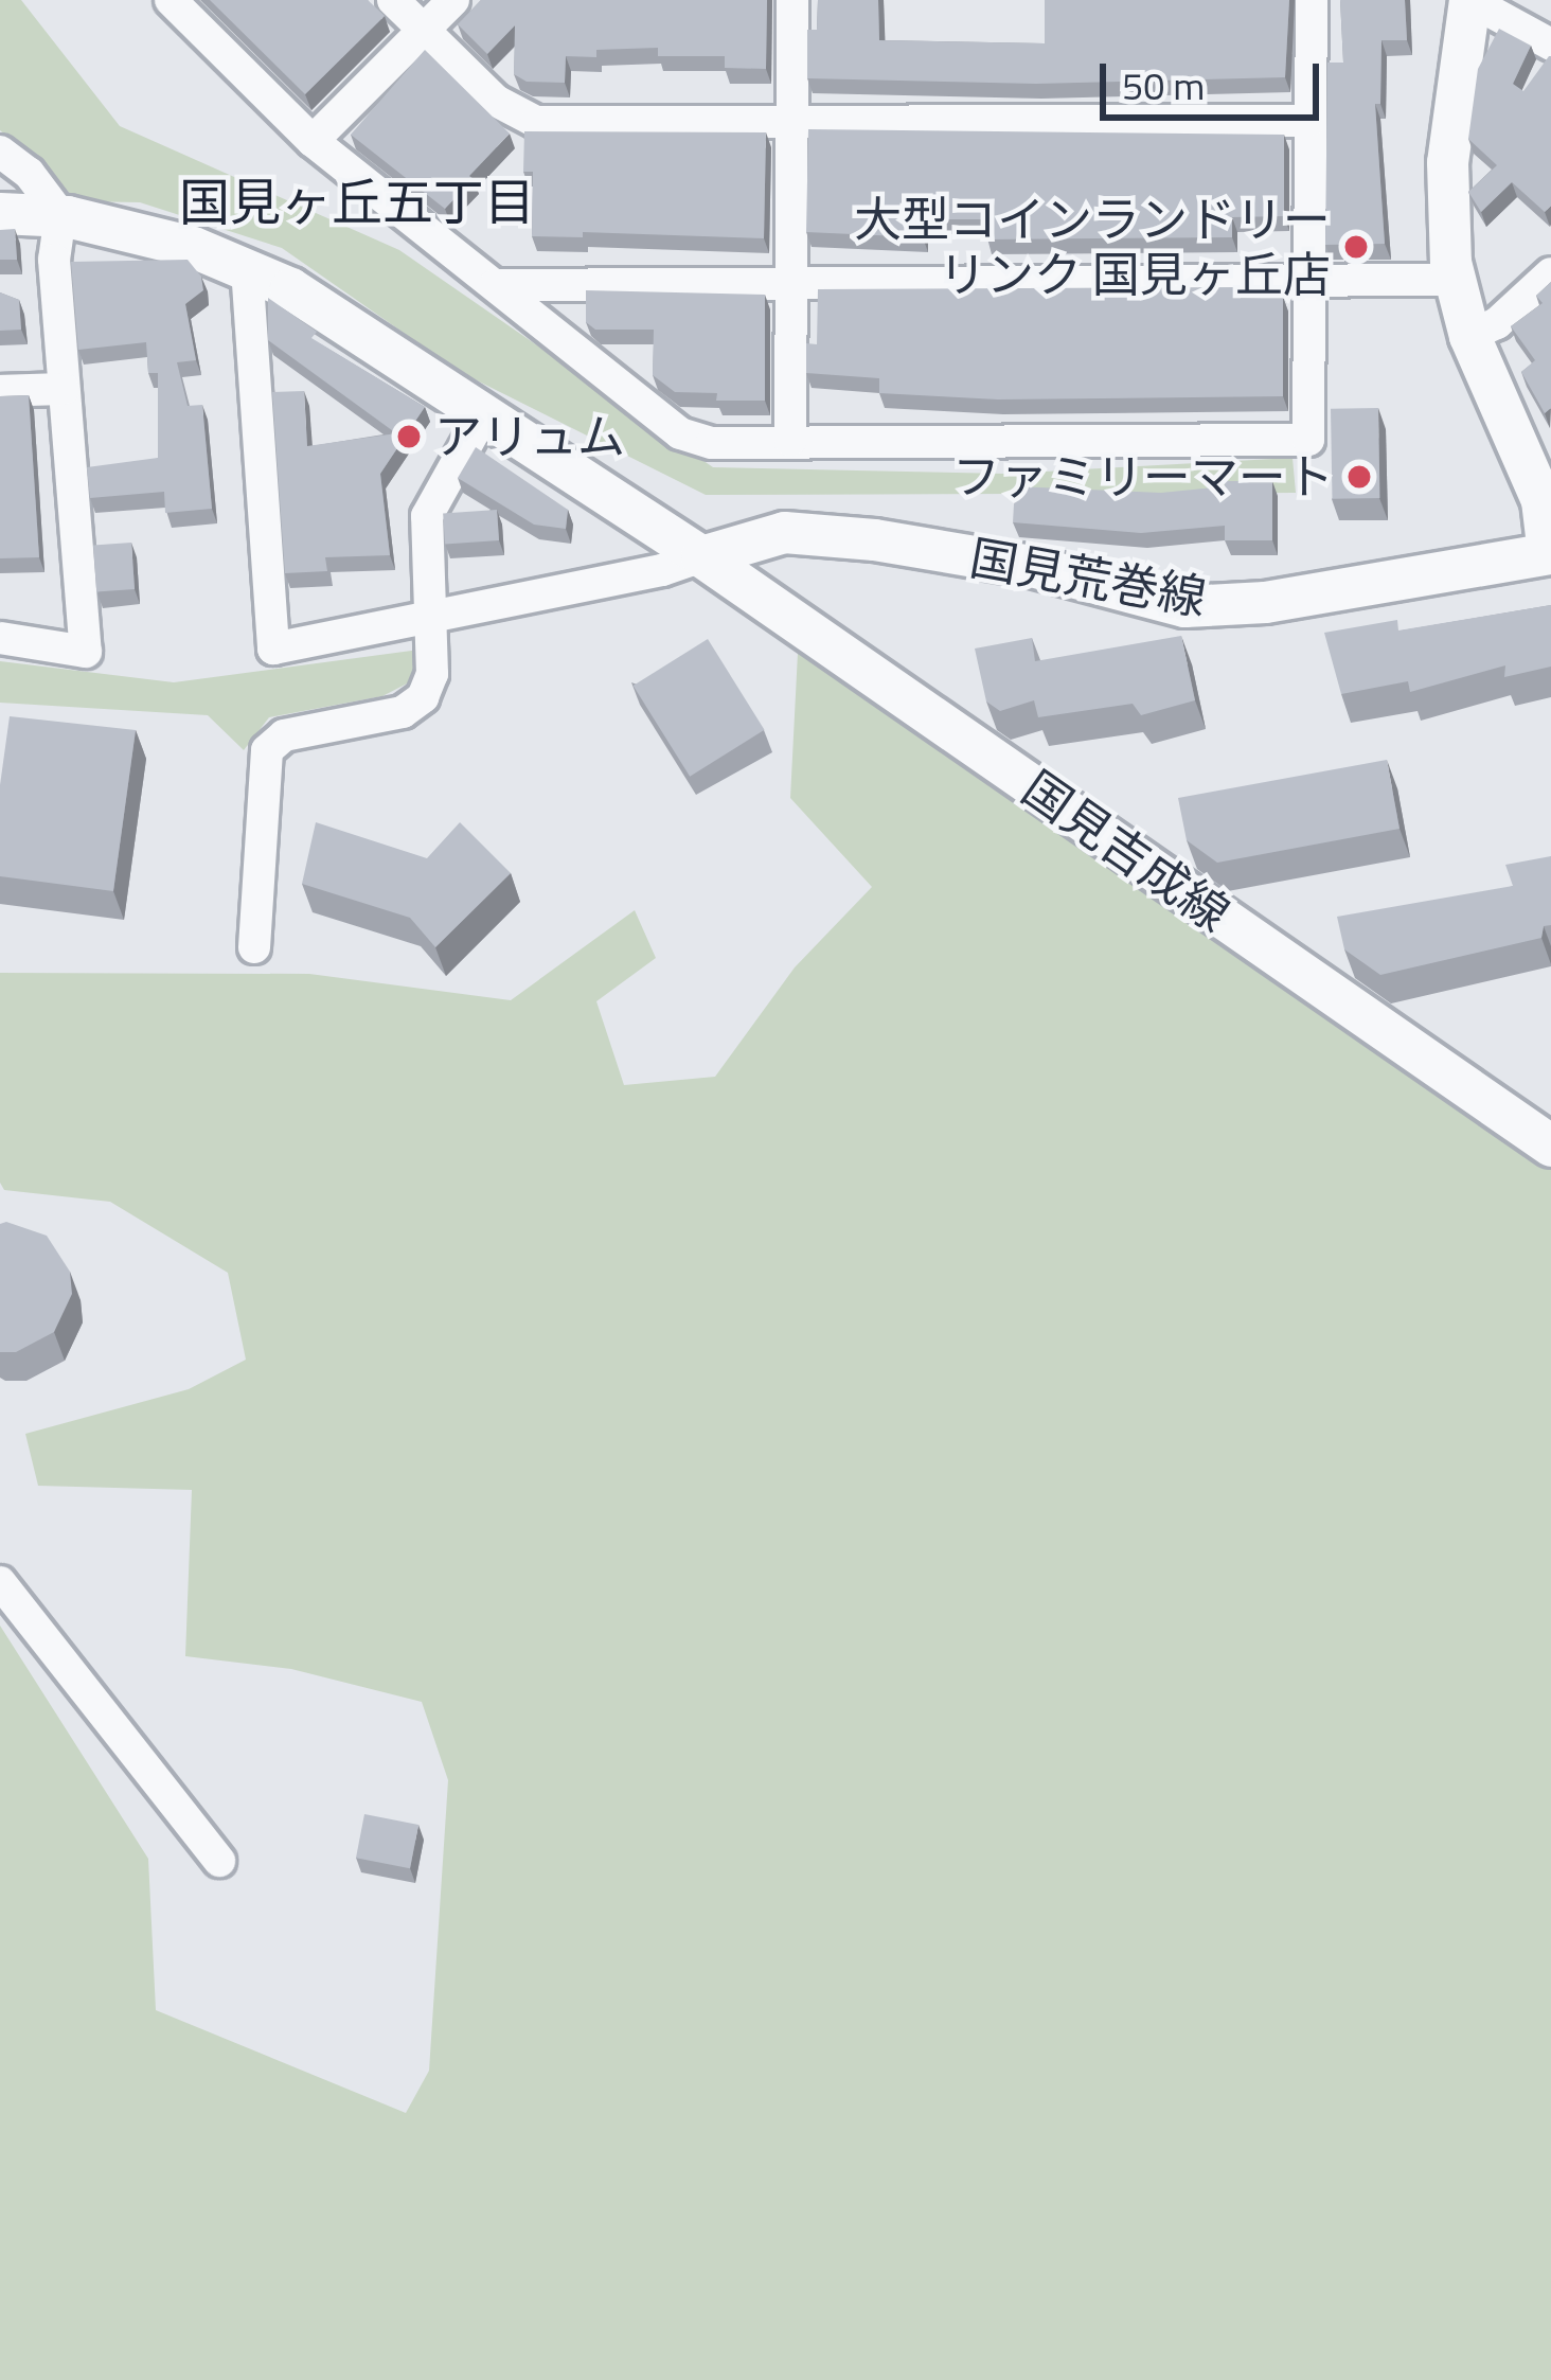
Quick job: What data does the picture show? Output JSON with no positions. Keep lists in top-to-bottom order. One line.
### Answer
{"streets":{"street":["国見荒巻線","国見吉成線"]},"crossings":[["国見荒巻線","国見吉成線"]],"districts":["国見ヶ丘五丁目"],"places":["大型コインランドリー リンク 国見ヶ丘店","アリュム","ファミリーマート"],"scale_bar":"50 m"}
